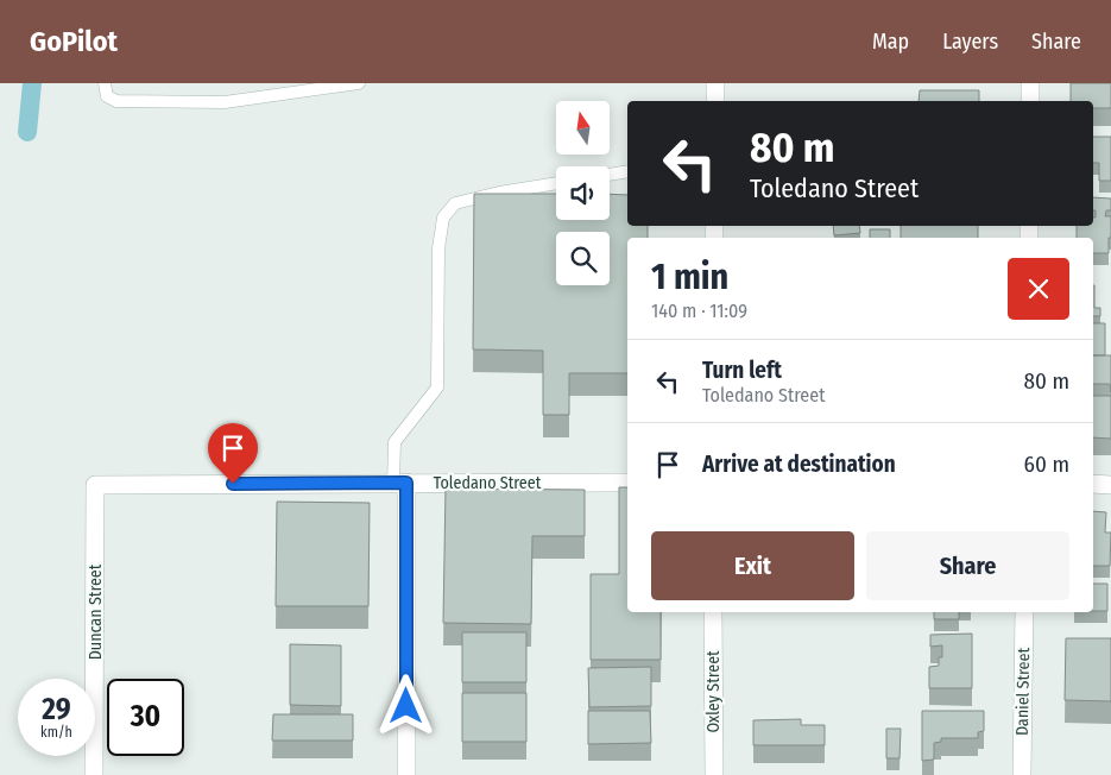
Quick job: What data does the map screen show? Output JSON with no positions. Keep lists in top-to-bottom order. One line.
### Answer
{"streets":{"street":["Toledano Street","Duncan Street","Oxley Street","Daniel Street"]},"crossings":[["Toledano Street","Duncan Street"]],"north":"top","page":{"header":"GoPilot","nav":["Map","Layers","Share"],"turn":["80 m","Toledano Street"],"heading":["1 min","140 m · 11:09"],"list":[{"name":"Turn left","note":"Toledano Street","value":"80 m"},{"name":"Arrive at destination","value":"60 m"}],"buttons":["Exit","Share"],"speed":"29 km/h","limit":"30"}}
